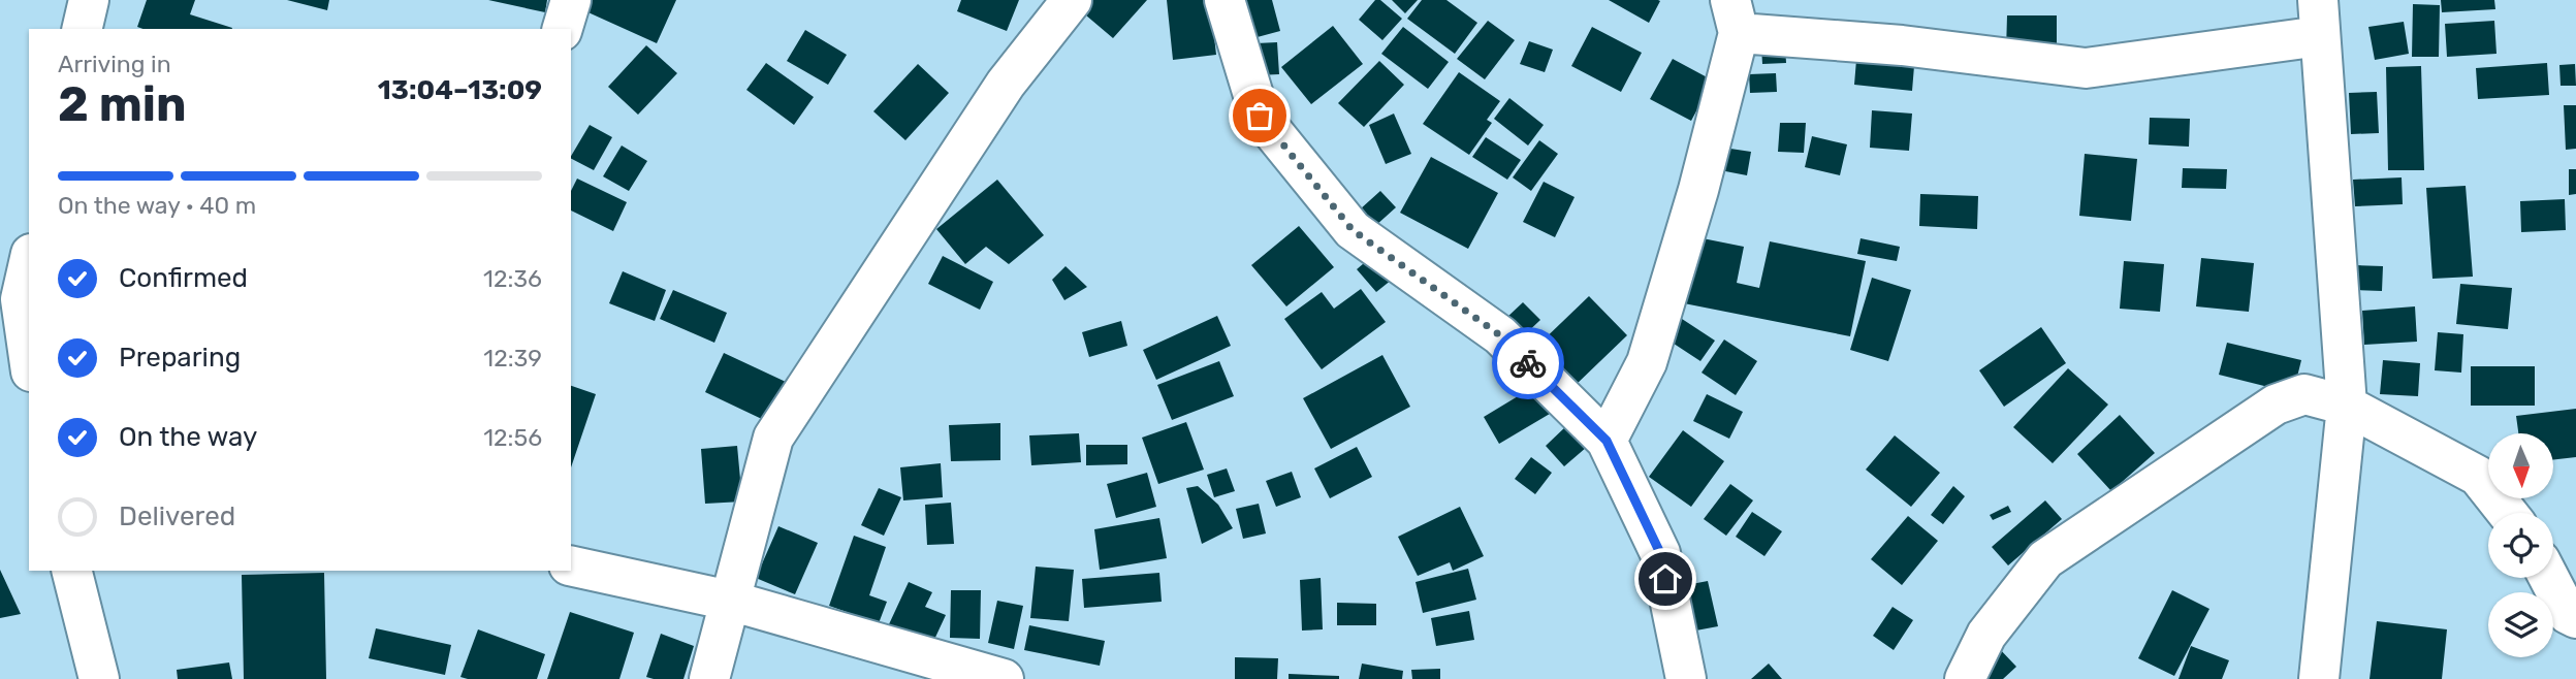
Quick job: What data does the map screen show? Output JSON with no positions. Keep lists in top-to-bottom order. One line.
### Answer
{"north":"bottom","page":{"heading":["2 min","Arriving in","13:04–13:09"],"bar":"On the way · 40 m","list":[["Confirmed","12:36"],["Preparing","12:39"],["On the way","12:56"],"Delivered"]}}
